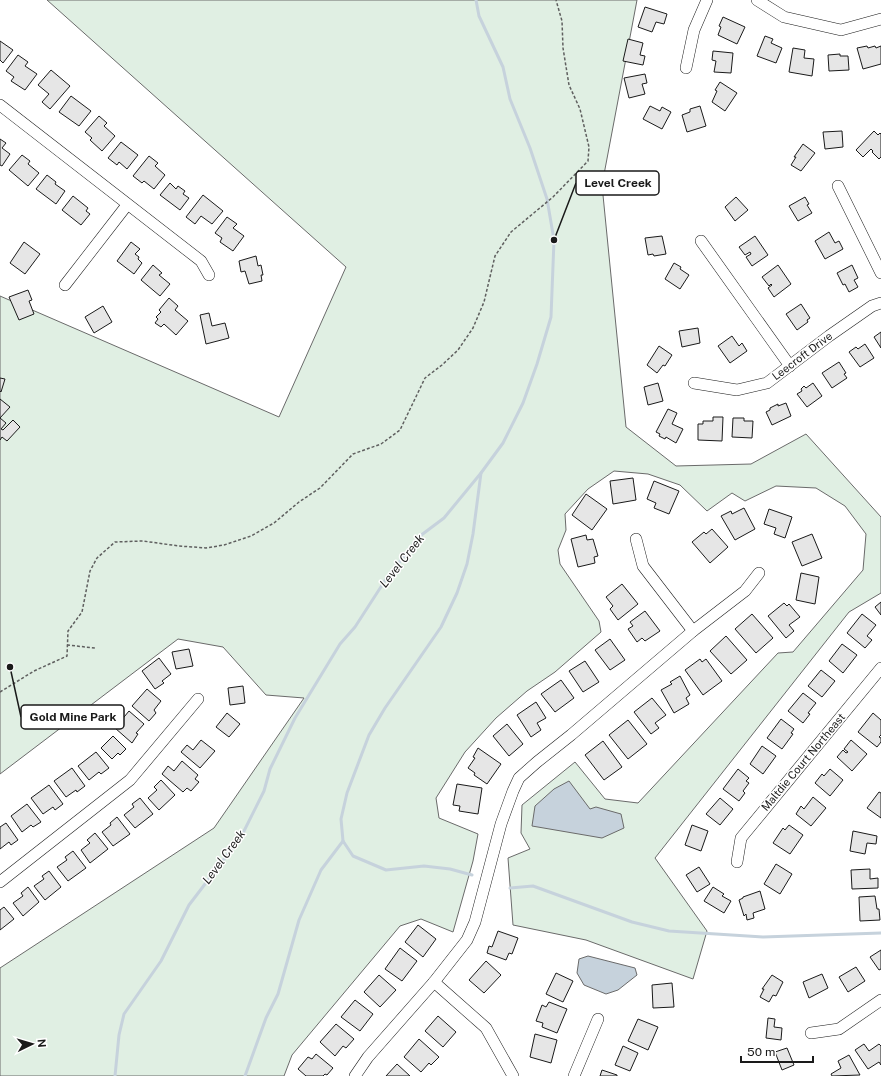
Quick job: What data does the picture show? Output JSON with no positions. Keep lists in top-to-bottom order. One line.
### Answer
{"streets":{"street":["Leecroft Drive","Maltdie Court Northeast"]},"water":["Level Creek"],"places":["Level Creek","Gold Mine Park"],"scale_bar":"50 m","north":"right"}
